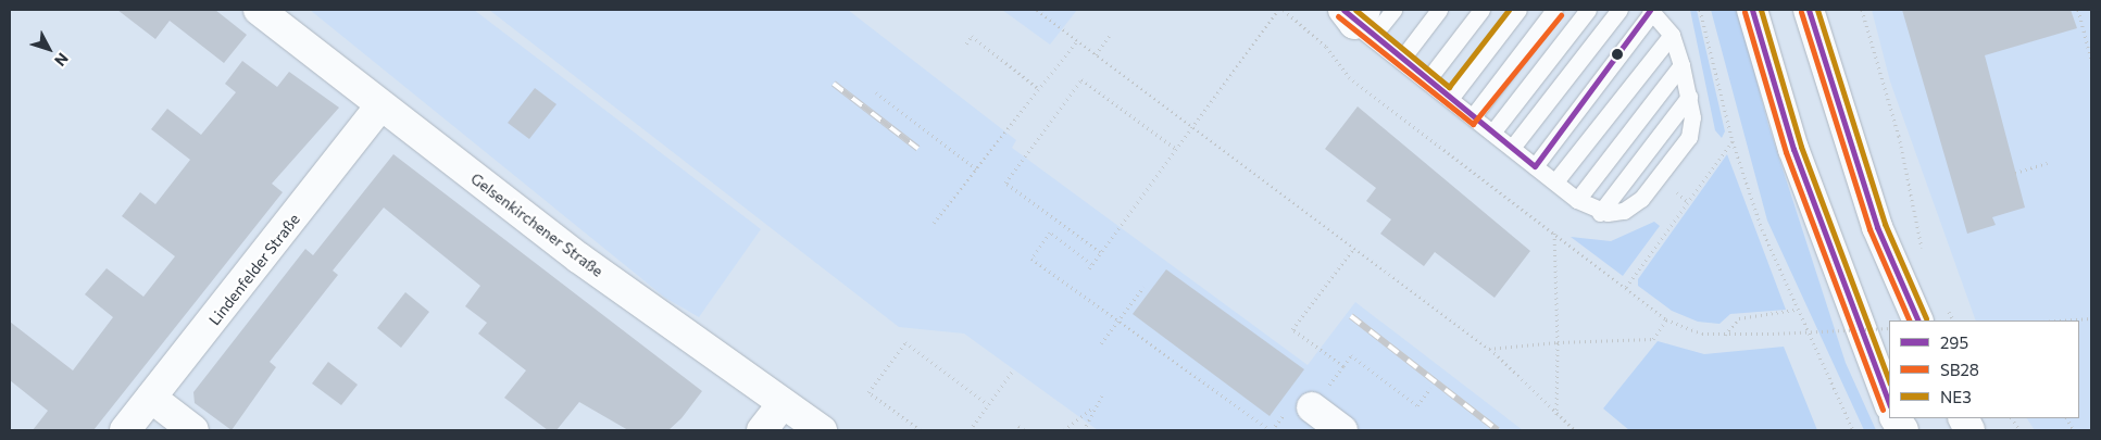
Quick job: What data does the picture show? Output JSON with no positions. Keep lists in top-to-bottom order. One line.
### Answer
{"streets":{"street":["Gelsenkirchener Straße","Lindenfelder Straße"]},"crossings":[["Gelsenkirchener Straße","Lindenfelder Straße"]],"lines":["transit line 295","transit line NE3","transit line SB28"],"legend":["295","SB28","NE3"],"north":"bottom right"}
